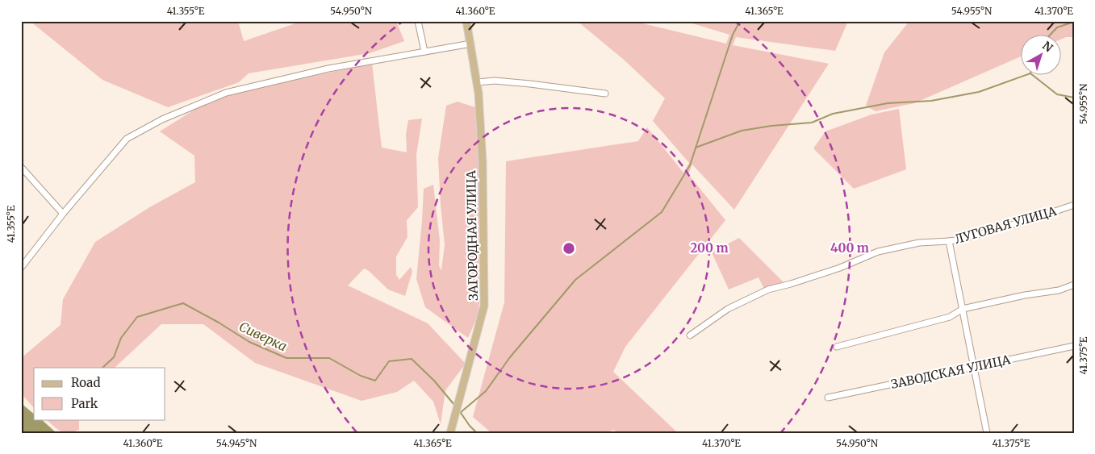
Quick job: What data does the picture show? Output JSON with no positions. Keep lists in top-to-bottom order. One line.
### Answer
{"streets":{"main road":["ЗАГОРОДНАЯ УЛИЦА"],"street":["ЛУГОВАЯ УЛИЦА","ЗАВОДСКАЯ УЛИЦА"]},"water":["Сиверка"],"legend":["Road","Park"],"north":"top right","coordinates":["41.355°E","54.950°N","41.360°E","41.365°E","54.955°N","41.370°E","41.375°E","54.945°N"],"rings":["200 m","400 m"]}
